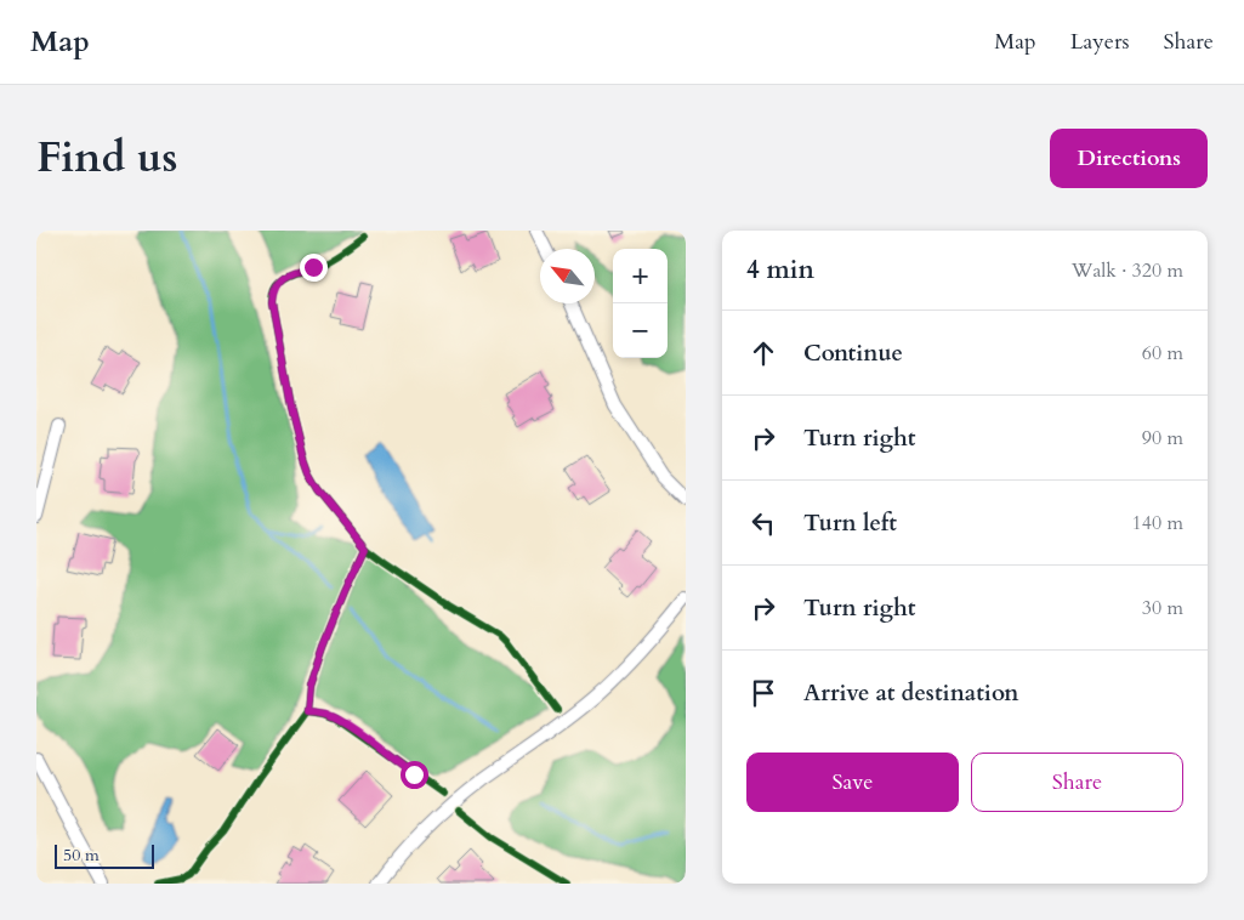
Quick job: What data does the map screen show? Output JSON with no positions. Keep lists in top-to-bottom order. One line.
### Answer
{"scale_bar":"50 m","north":"top left","page":{"header":"Map","nav":["Map","Layers","Share"],"title":"Find us","buttons":["Directions",["Save","Share"]],"heading":["4 min","Walk · 320 m"],"map_buttons":["+","−"],"list":[["Continue","60 m"],["Turn right","90 m"],["Turn left","140 m"],["Turn right","30 m"],"Arrive at destination"],"scale":"50 m"}}
